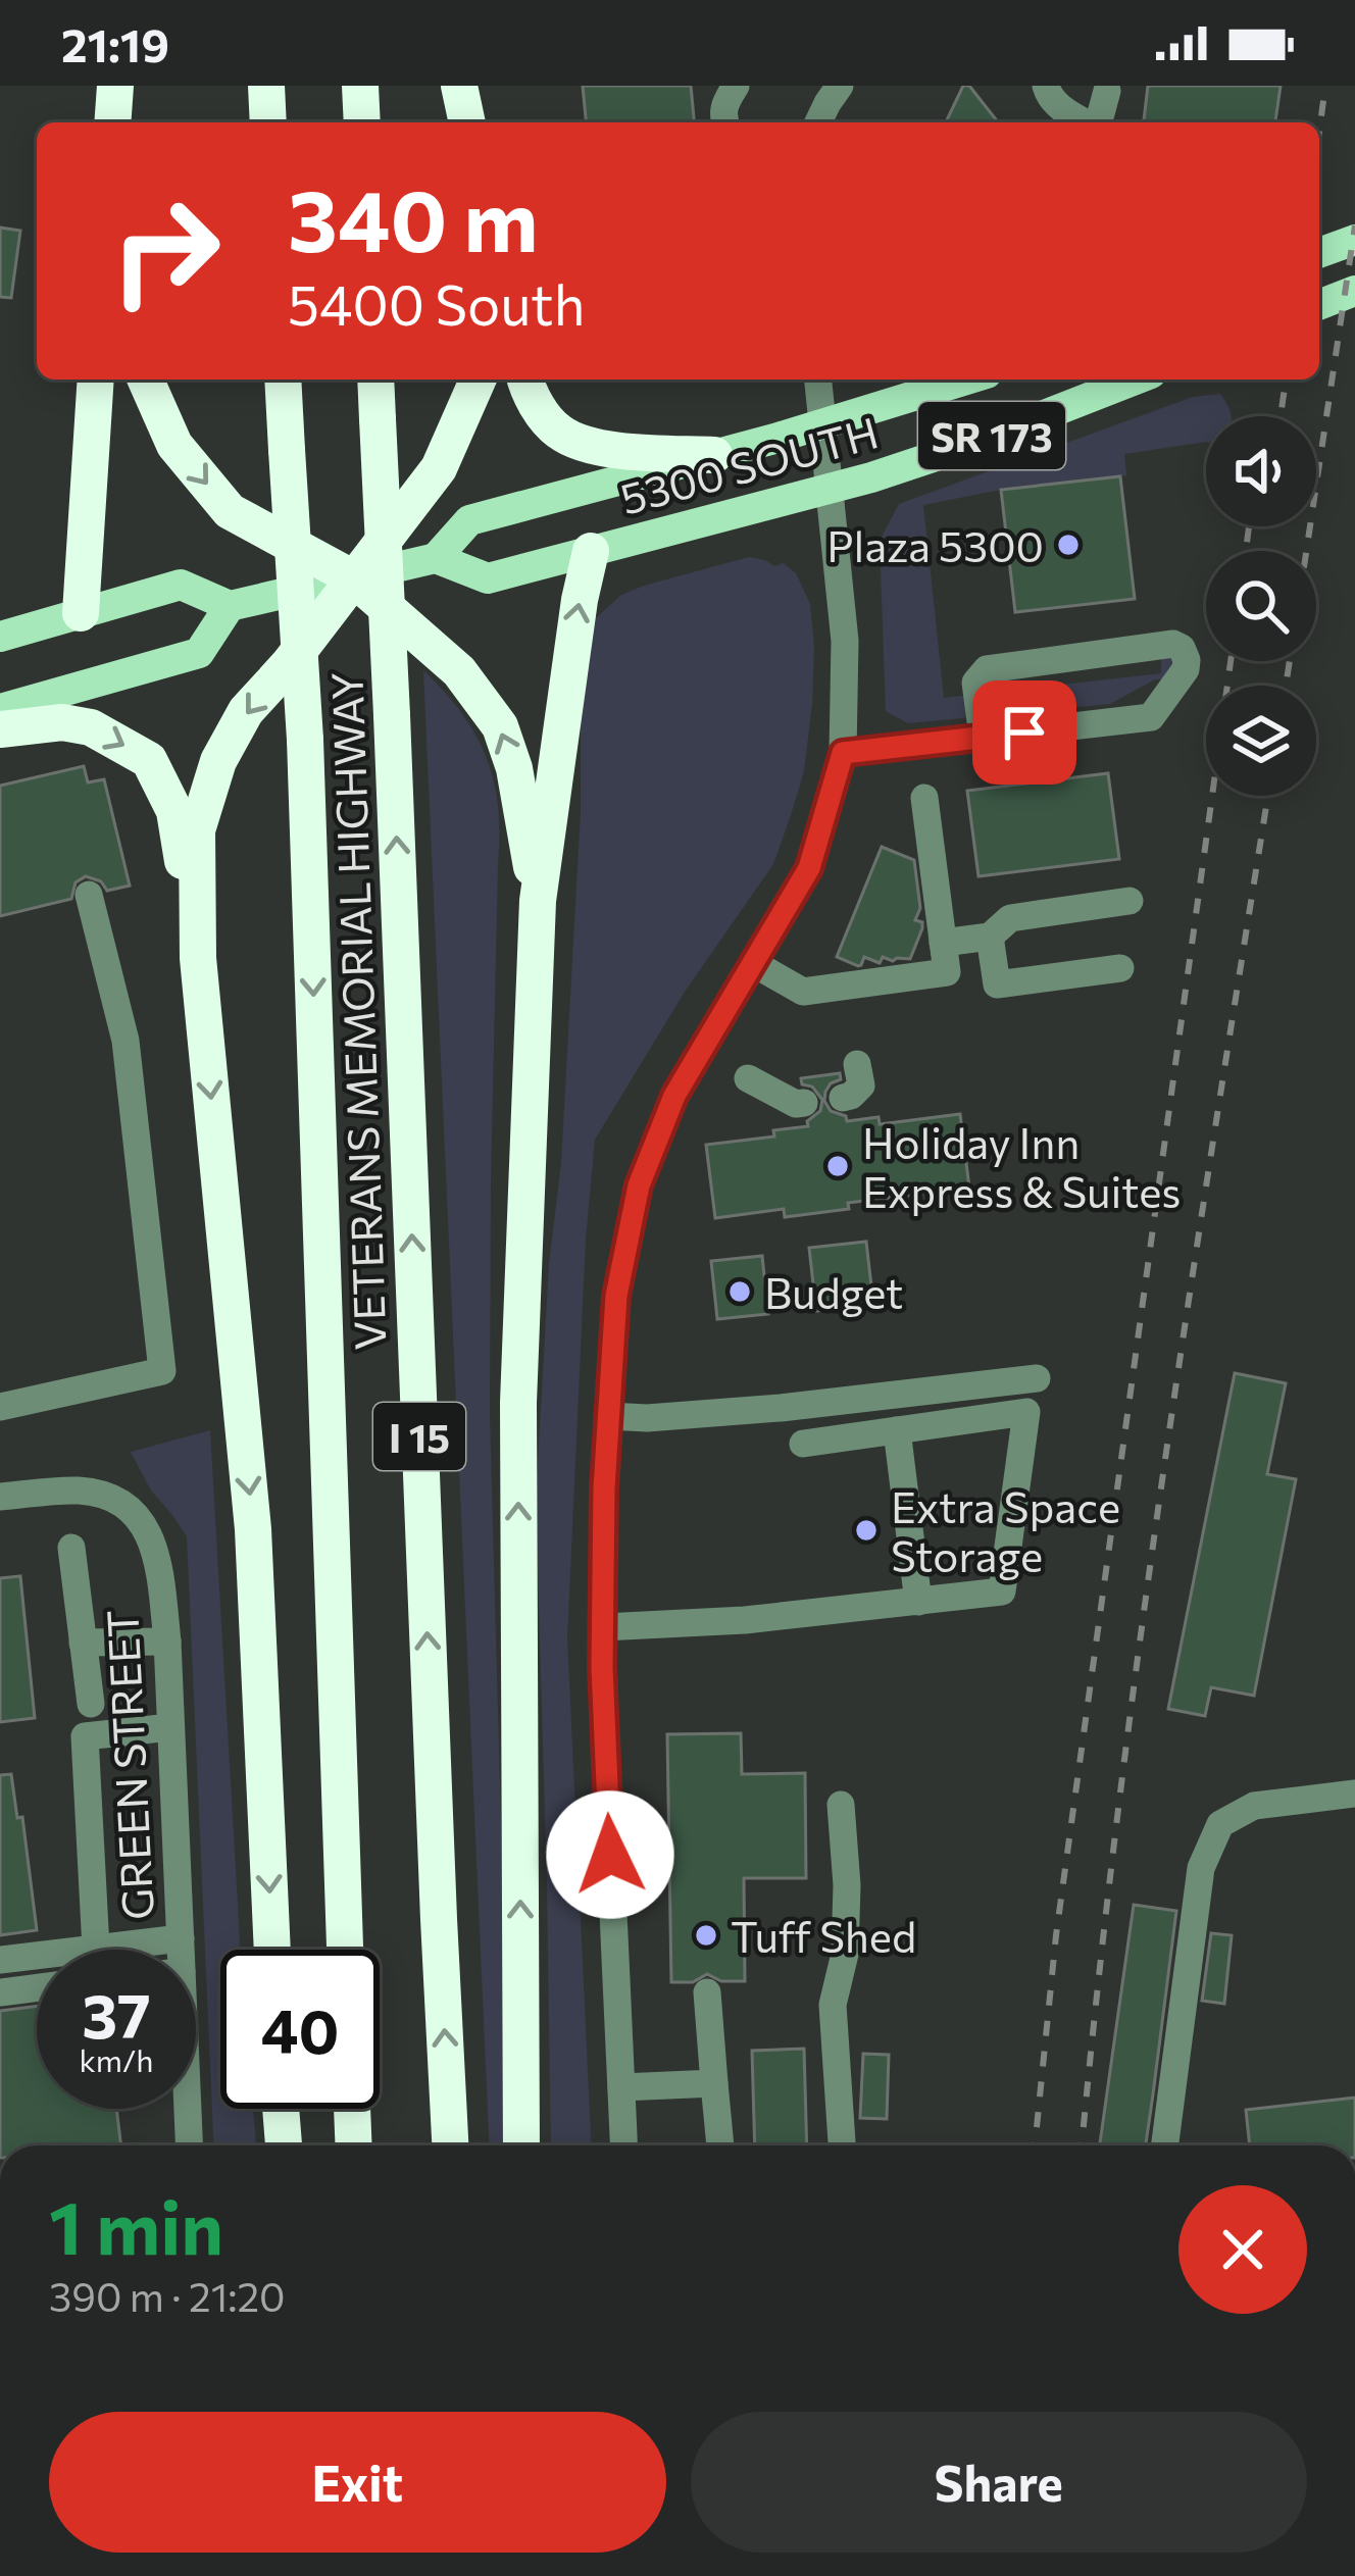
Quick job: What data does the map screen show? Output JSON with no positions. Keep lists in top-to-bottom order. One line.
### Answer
{"streets":{"highway":["VETERANS MEMORIAL HIGHWAY","I 15"],"main road":["SR 173","5300 SOUTH"],"street":["GREEN STREET"]},"places":["Plaza 5300","Holiday Inn Express & Suites","Budget","Extra Space Storage","Tuff Shed"],"page":{"status":"21:19","turn":["340 m","5400 South"],"speed":"37 km/h","limit":"40","heading":["1 min","390 m · 21:20"],"buttons":["Exit","Share"]}}
